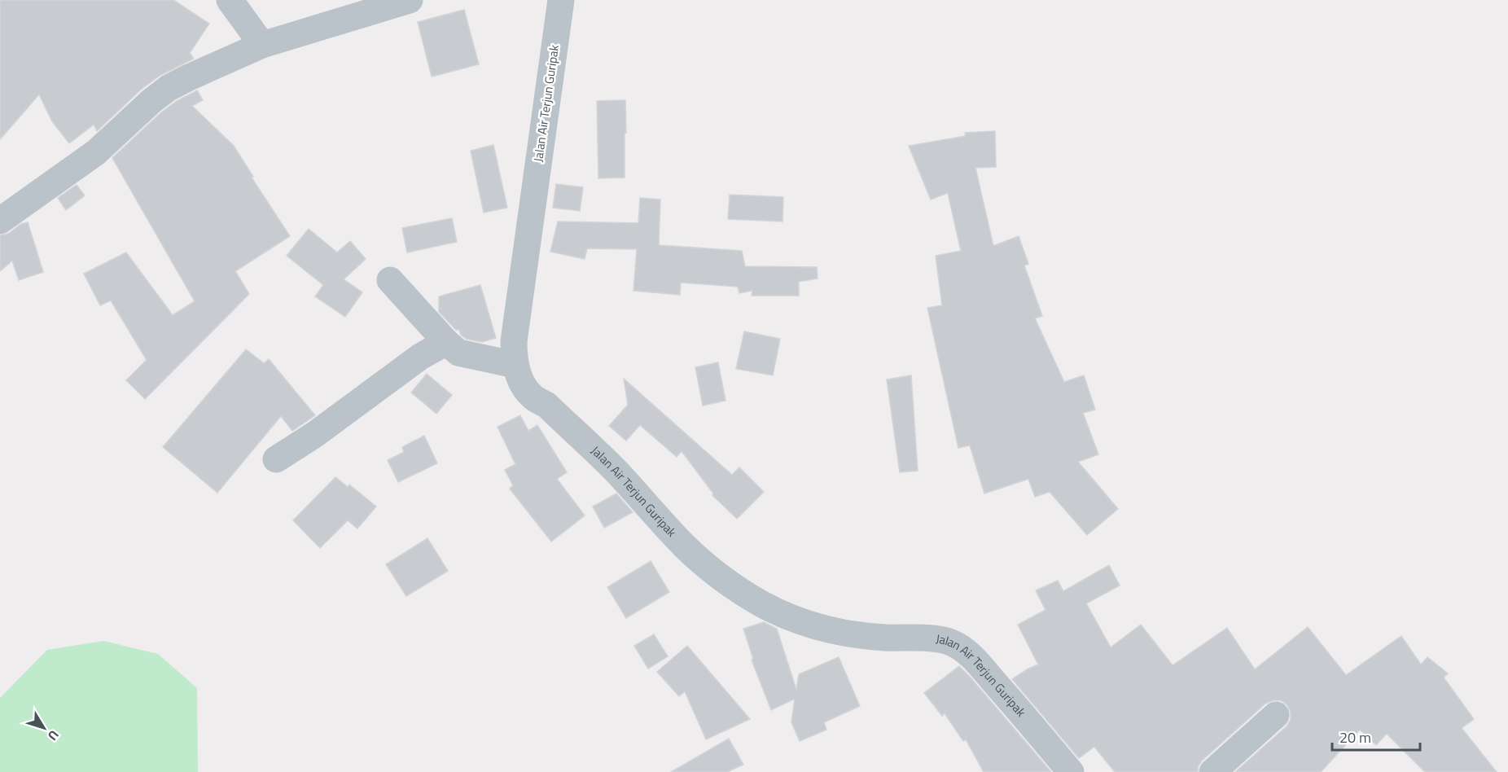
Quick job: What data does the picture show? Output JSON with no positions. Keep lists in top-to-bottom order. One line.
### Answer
{"streets":{"street":["Jalan Air Terjun Guripak"]},"scale_bar":"20 m","north":"bottom right"}
